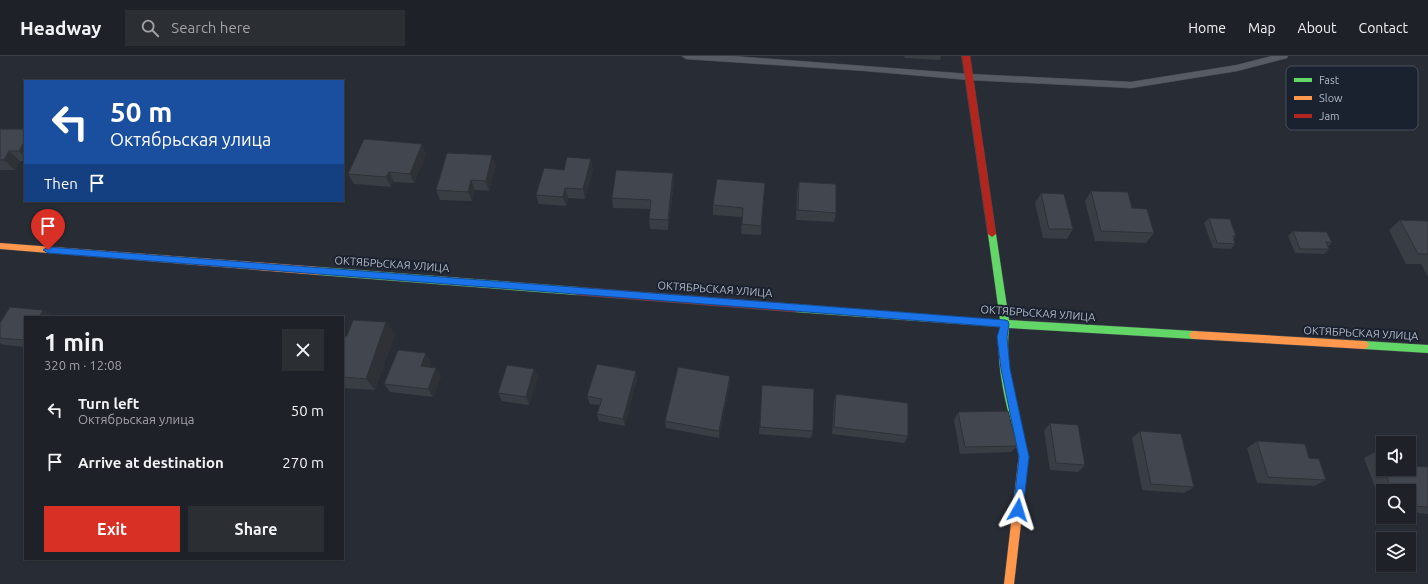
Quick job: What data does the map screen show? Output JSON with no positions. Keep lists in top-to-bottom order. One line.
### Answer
{"streets":{"street":["ОКТЯБРЬСКАЯ УЛИЦА"]},"legend":["Fast","Slow","Jam"],"page":{"header":"Headway","search":"Search here","nav":["Home","Map","About","Contact"],"turn":["50 m","Октябрьская улица"],"then":"Then","heading":["1 min","320 m · 12:08"],"list":[{"name":"Turn left","note":"Октябрьская улица","value":"50 m"},{"name":"Arrive at destination","value":"270 m"}],"buttons":["Exit","Share"]}}
